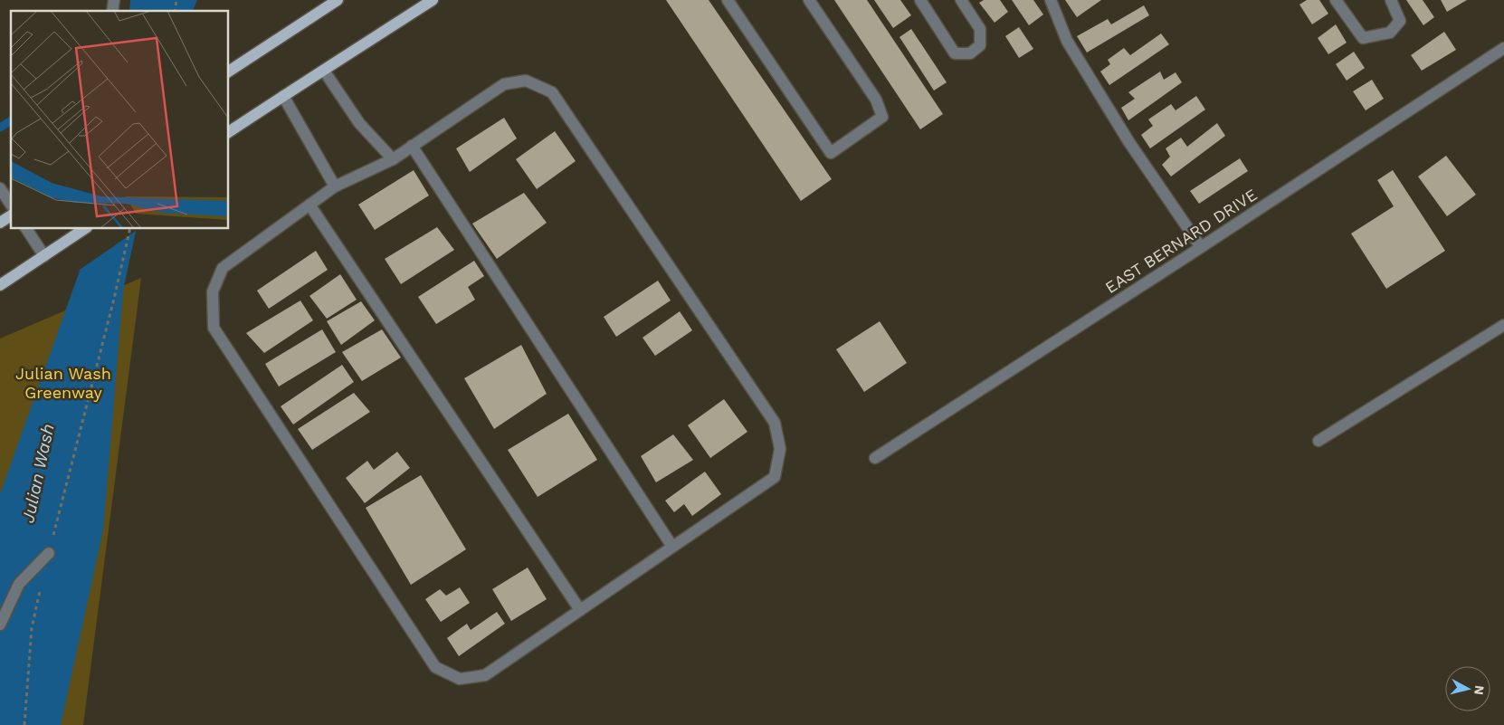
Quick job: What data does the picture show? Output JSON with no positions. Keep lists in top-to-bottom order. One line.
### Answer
{"streets":{"street":["EAST BERNARD DRIVE"]},"water":["Julian Wash"],"parks":["Julian Wash Greenway"],"north":"right"}
